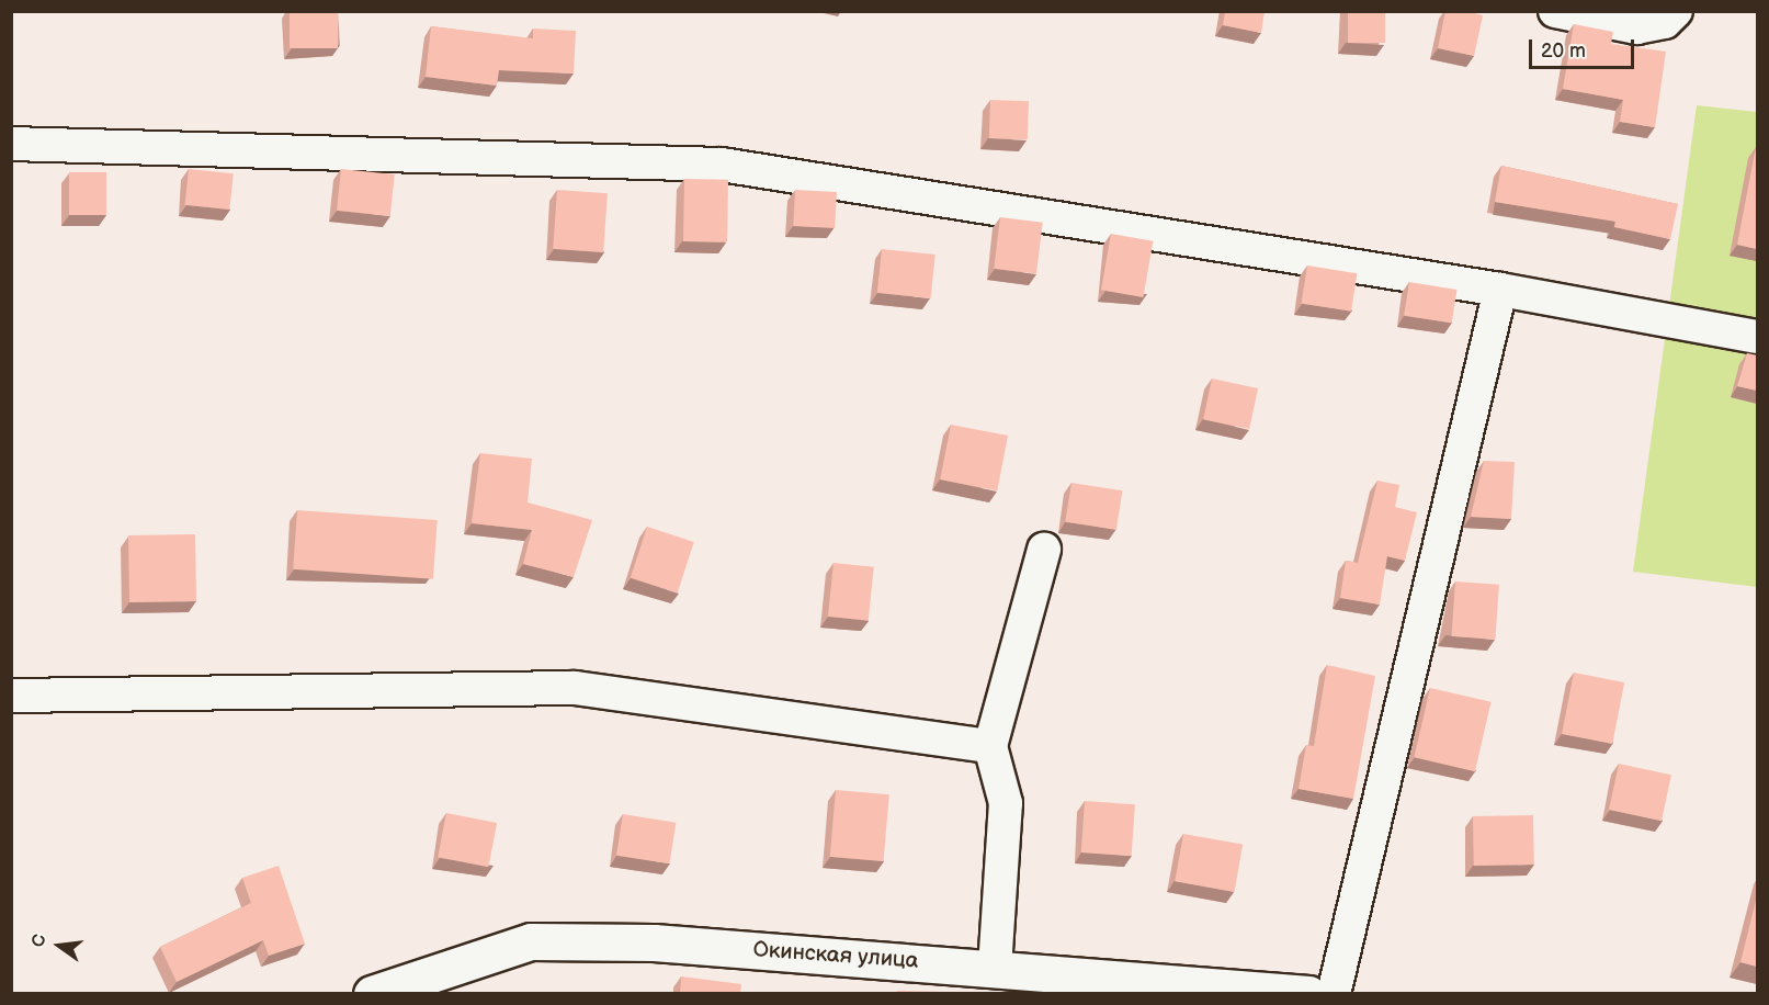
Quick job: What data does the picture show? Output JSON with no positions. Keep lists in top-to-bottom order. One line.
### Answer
{"streets":{"street":["Окинская улица"]},"scale_bar":"20 m","north":"left"}
